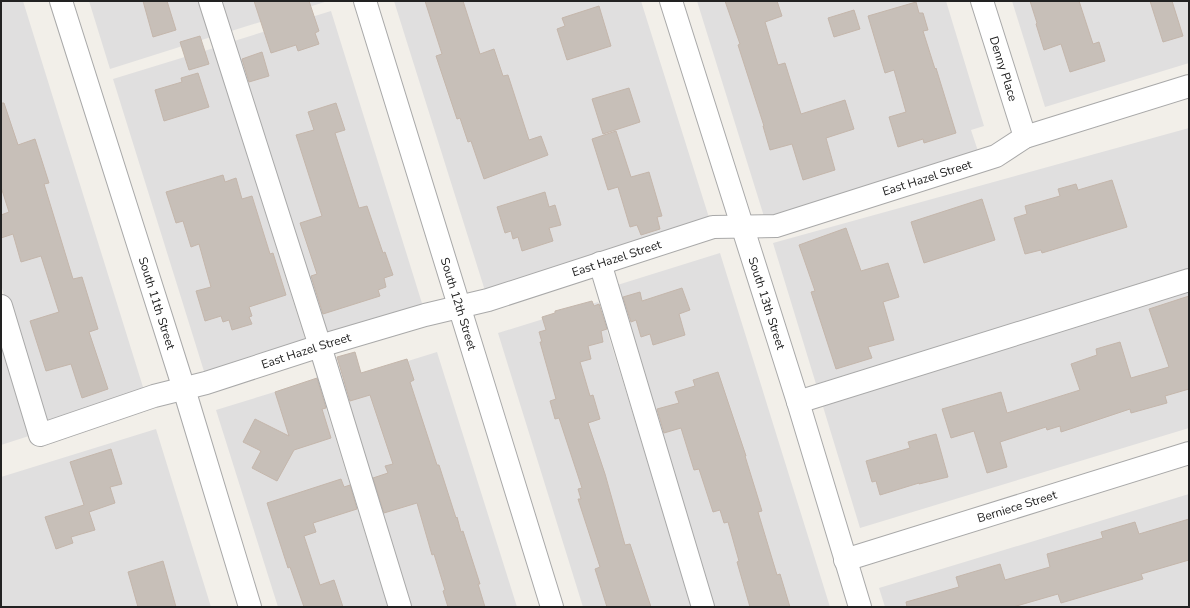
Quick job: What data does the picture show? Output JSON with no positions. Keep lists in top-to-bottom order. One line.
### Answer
{"streets":{"street":["Denny Place","East Hazel Street","South 11th Street","South 12th Street","South 13th Street","Berniece Street"]},"crossings":[["Denny Place","East Hazel Street"],["East Hazel Street","South 11th Street"],["East Hazel Street","South 12th Street"],["East Hazel Street","South 13th Street"],["South 13th Street","Berniece Street"]]}
